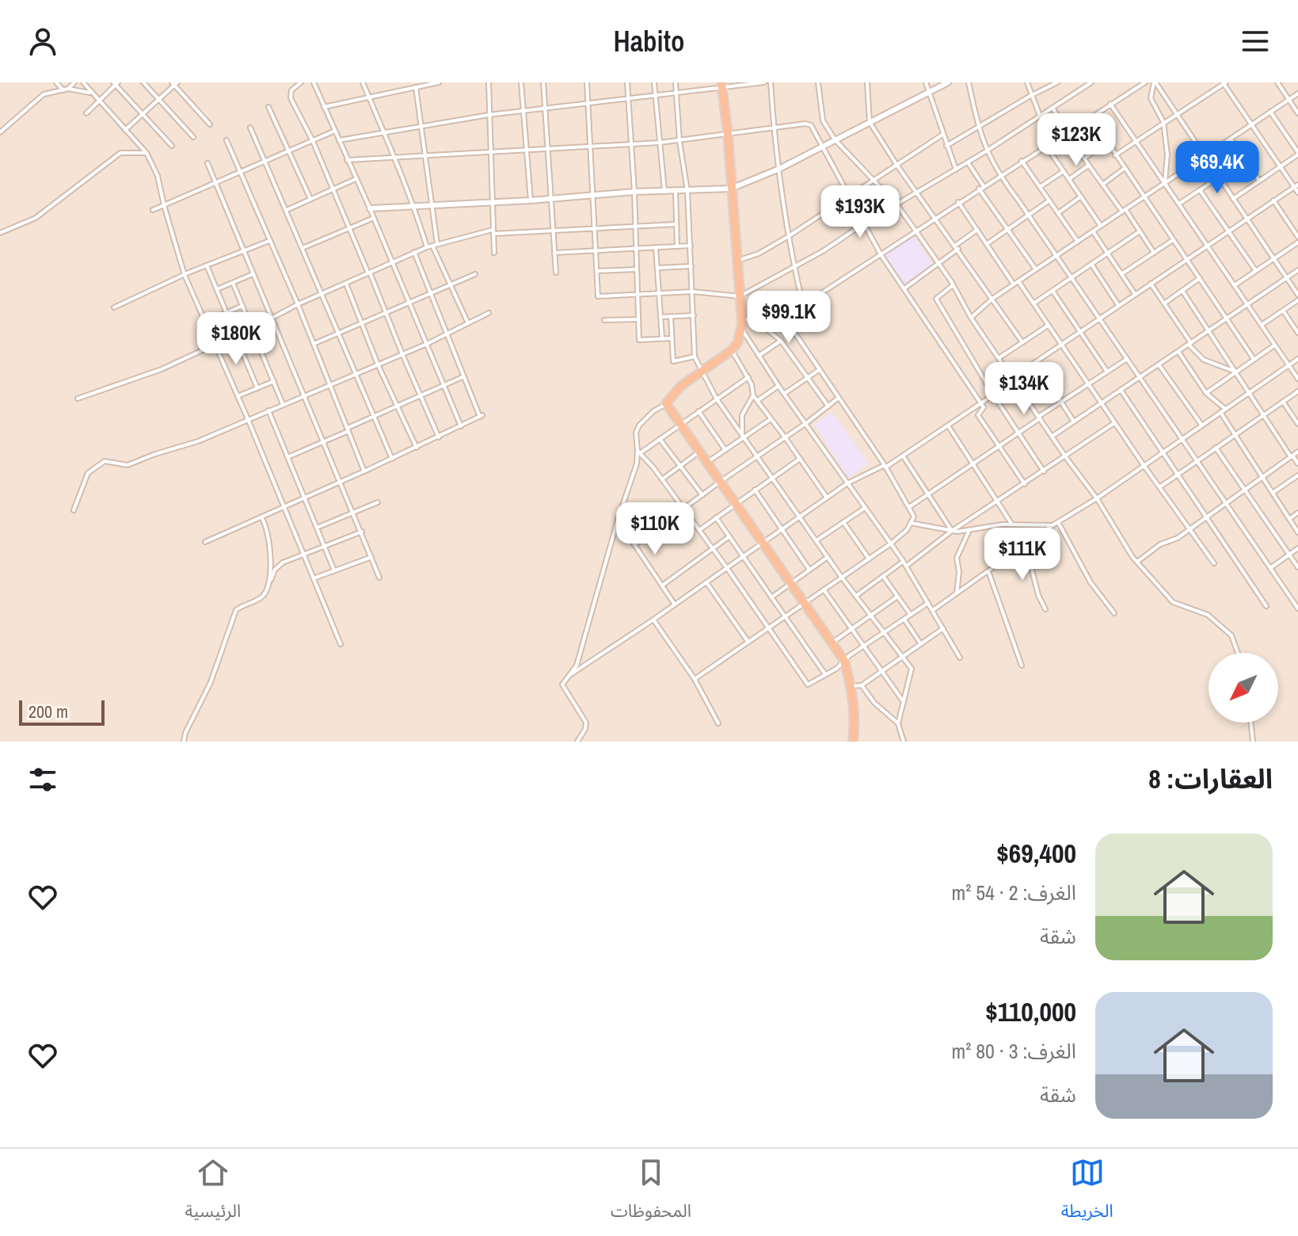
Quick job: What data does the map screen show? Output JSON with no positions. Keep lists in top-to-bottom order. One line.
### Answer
{"scale_bar":"200 m","north":"bottom left","page":{"header":"Habito","price":["$123K","$69.4K","$193K","$99.1K","$180K","$134K","$110K","$111K"],"scale":"200 m","heading":"العقارات: 8","list":[{"name":"$69,400","note":"الغرف: 2 · 54 m² · شقة"},{"name":"$110,000","note":"الغرف: 3 · 80 m² · شقة"}],"tabs":["الخريطة","المحفوظات","الرئيسية"]}}
